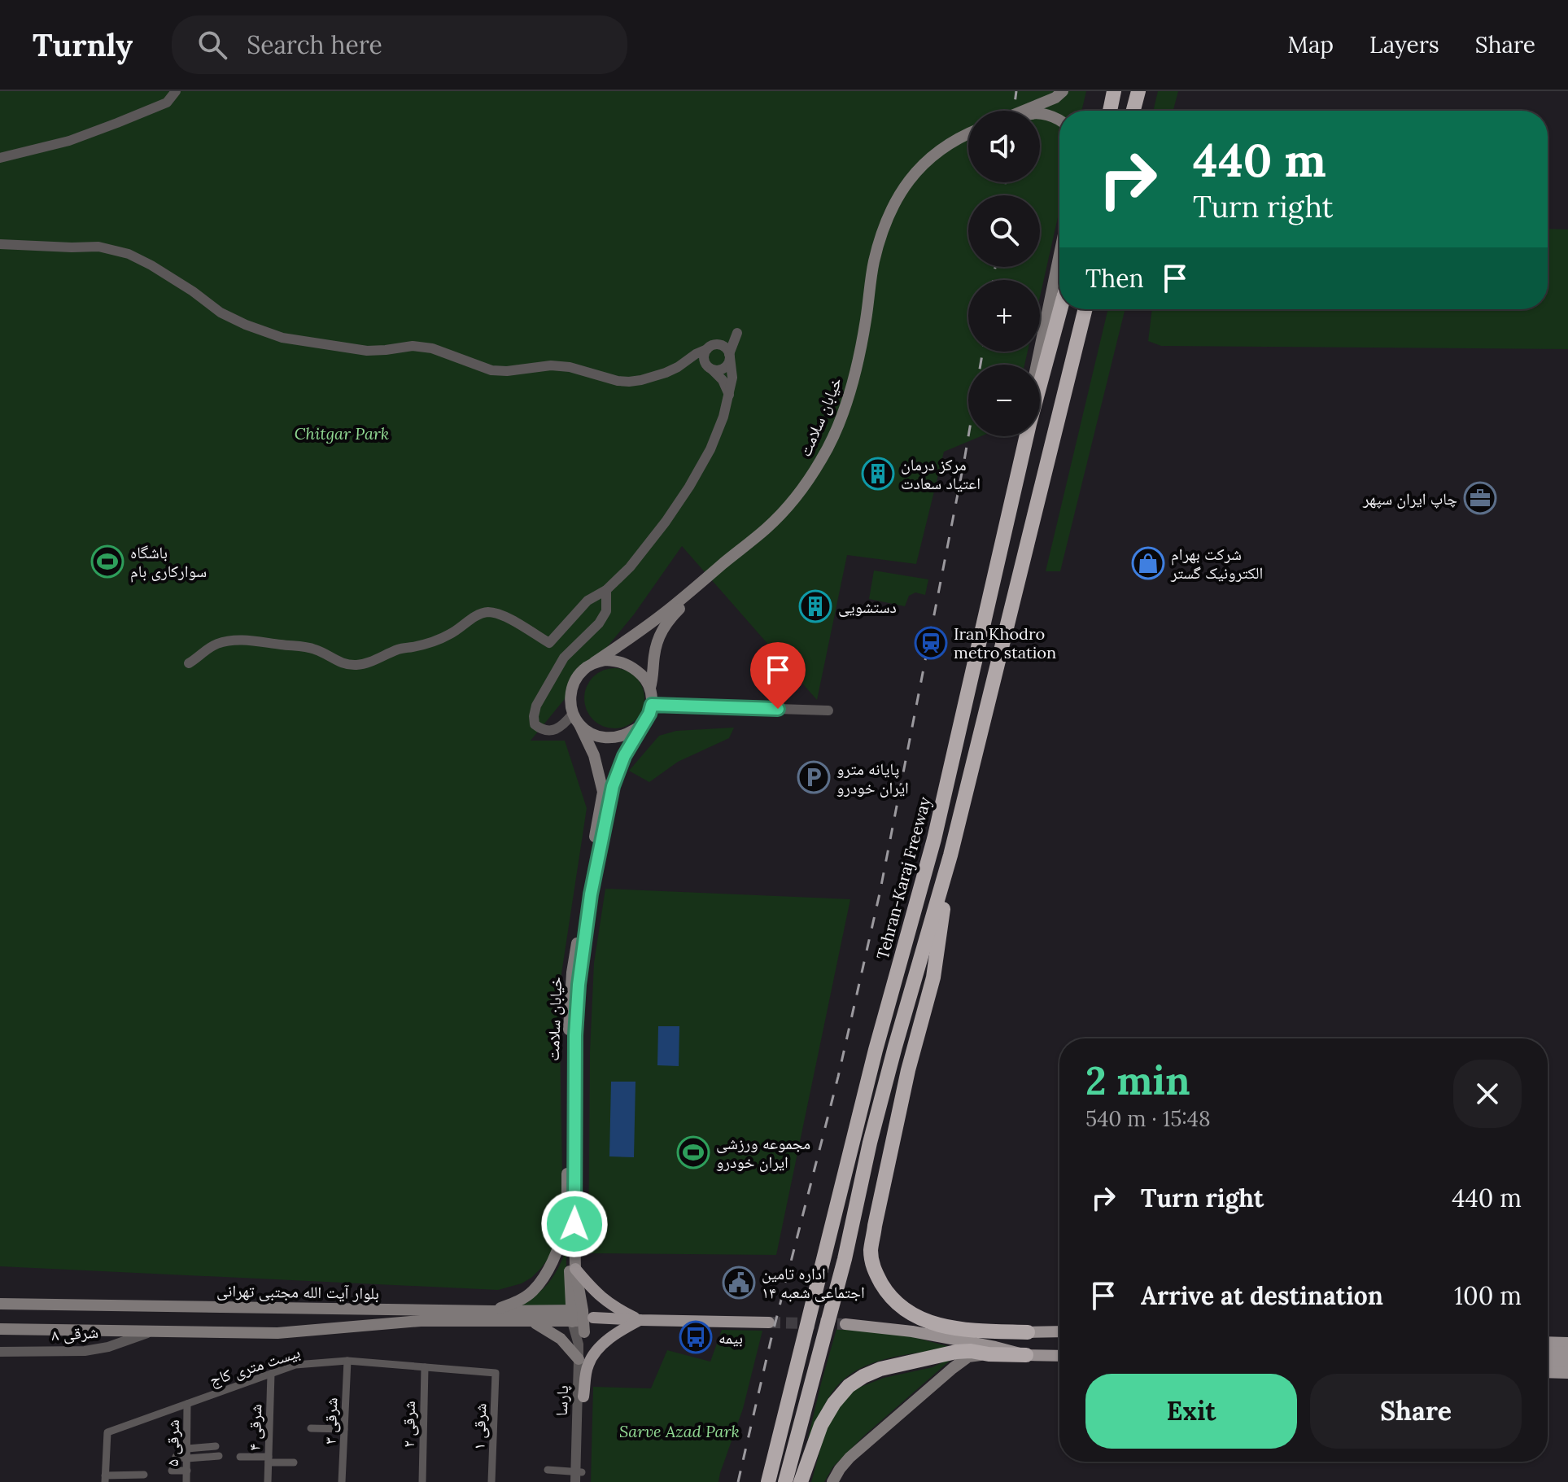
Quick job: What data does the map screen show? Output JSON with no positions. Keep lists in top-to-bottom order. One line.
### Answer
{"streets":{"highway":["Tehran-Karaj Freeway"],"main road":["خیابان سلامت","بلوار آیت الله مجتبی تهرانی"],"street":["۸ شرقی","بیست متری کاج","پارسا","۳ شرقی","۲ شرقی","۱ شرقی","۴ شرقی","۵ شرقی"]},"crossings":[["خیابان سلامت","بلوار آیت الله مجتبی تهرانی"],["خیابان سلامت","پارسا"],["بلوار آیت الله مجتبی تهرانی","۸ شرقی"],["بلوار آیت الله مجتبی تهرانی","پارسا"],["بیست متری کاج","۳ شرقی"],["بیست متری کاج","۲ شرقی"],["بیست متری کاج","۱ شرقی"],["بیست متری کاج","۴ شرقی"],["بیست متری کاج","۵ شرقی"]],"parks":["Chitgar Park","Sarve Azad Park"],"places":{"building":["مرکز درمان اعتیاد سعادت","دستشویی"],"office":["چاپ ایران سپهر"],"sports":["باشگاه سوارکاری بام","مجموعه ورزشی ایران خودرو"],"shop":["شرکت بهرام الکترونیک گستر"],"station":["Iran Khodro metro station"],"parking":["پایانه مترو ایران خودرو"],"public building":["اداره تامین اجتماعی شعبه ۱۴"],"bus stop":["بیمه"]},"page":{"header":"Turnly","search":"Search here","nav":["Map","Layers","Share"],"map_buttons":["+","−"],"turn":["440 m","Turn right"],"then":"Then","heading":["2 min","540 m · 15:48"],"list":[{"name":"Turn right","value":"440 m"},{"name":"Arrive at destination","value":"100 m"}],"buttons":["Exit","Share"]}}
